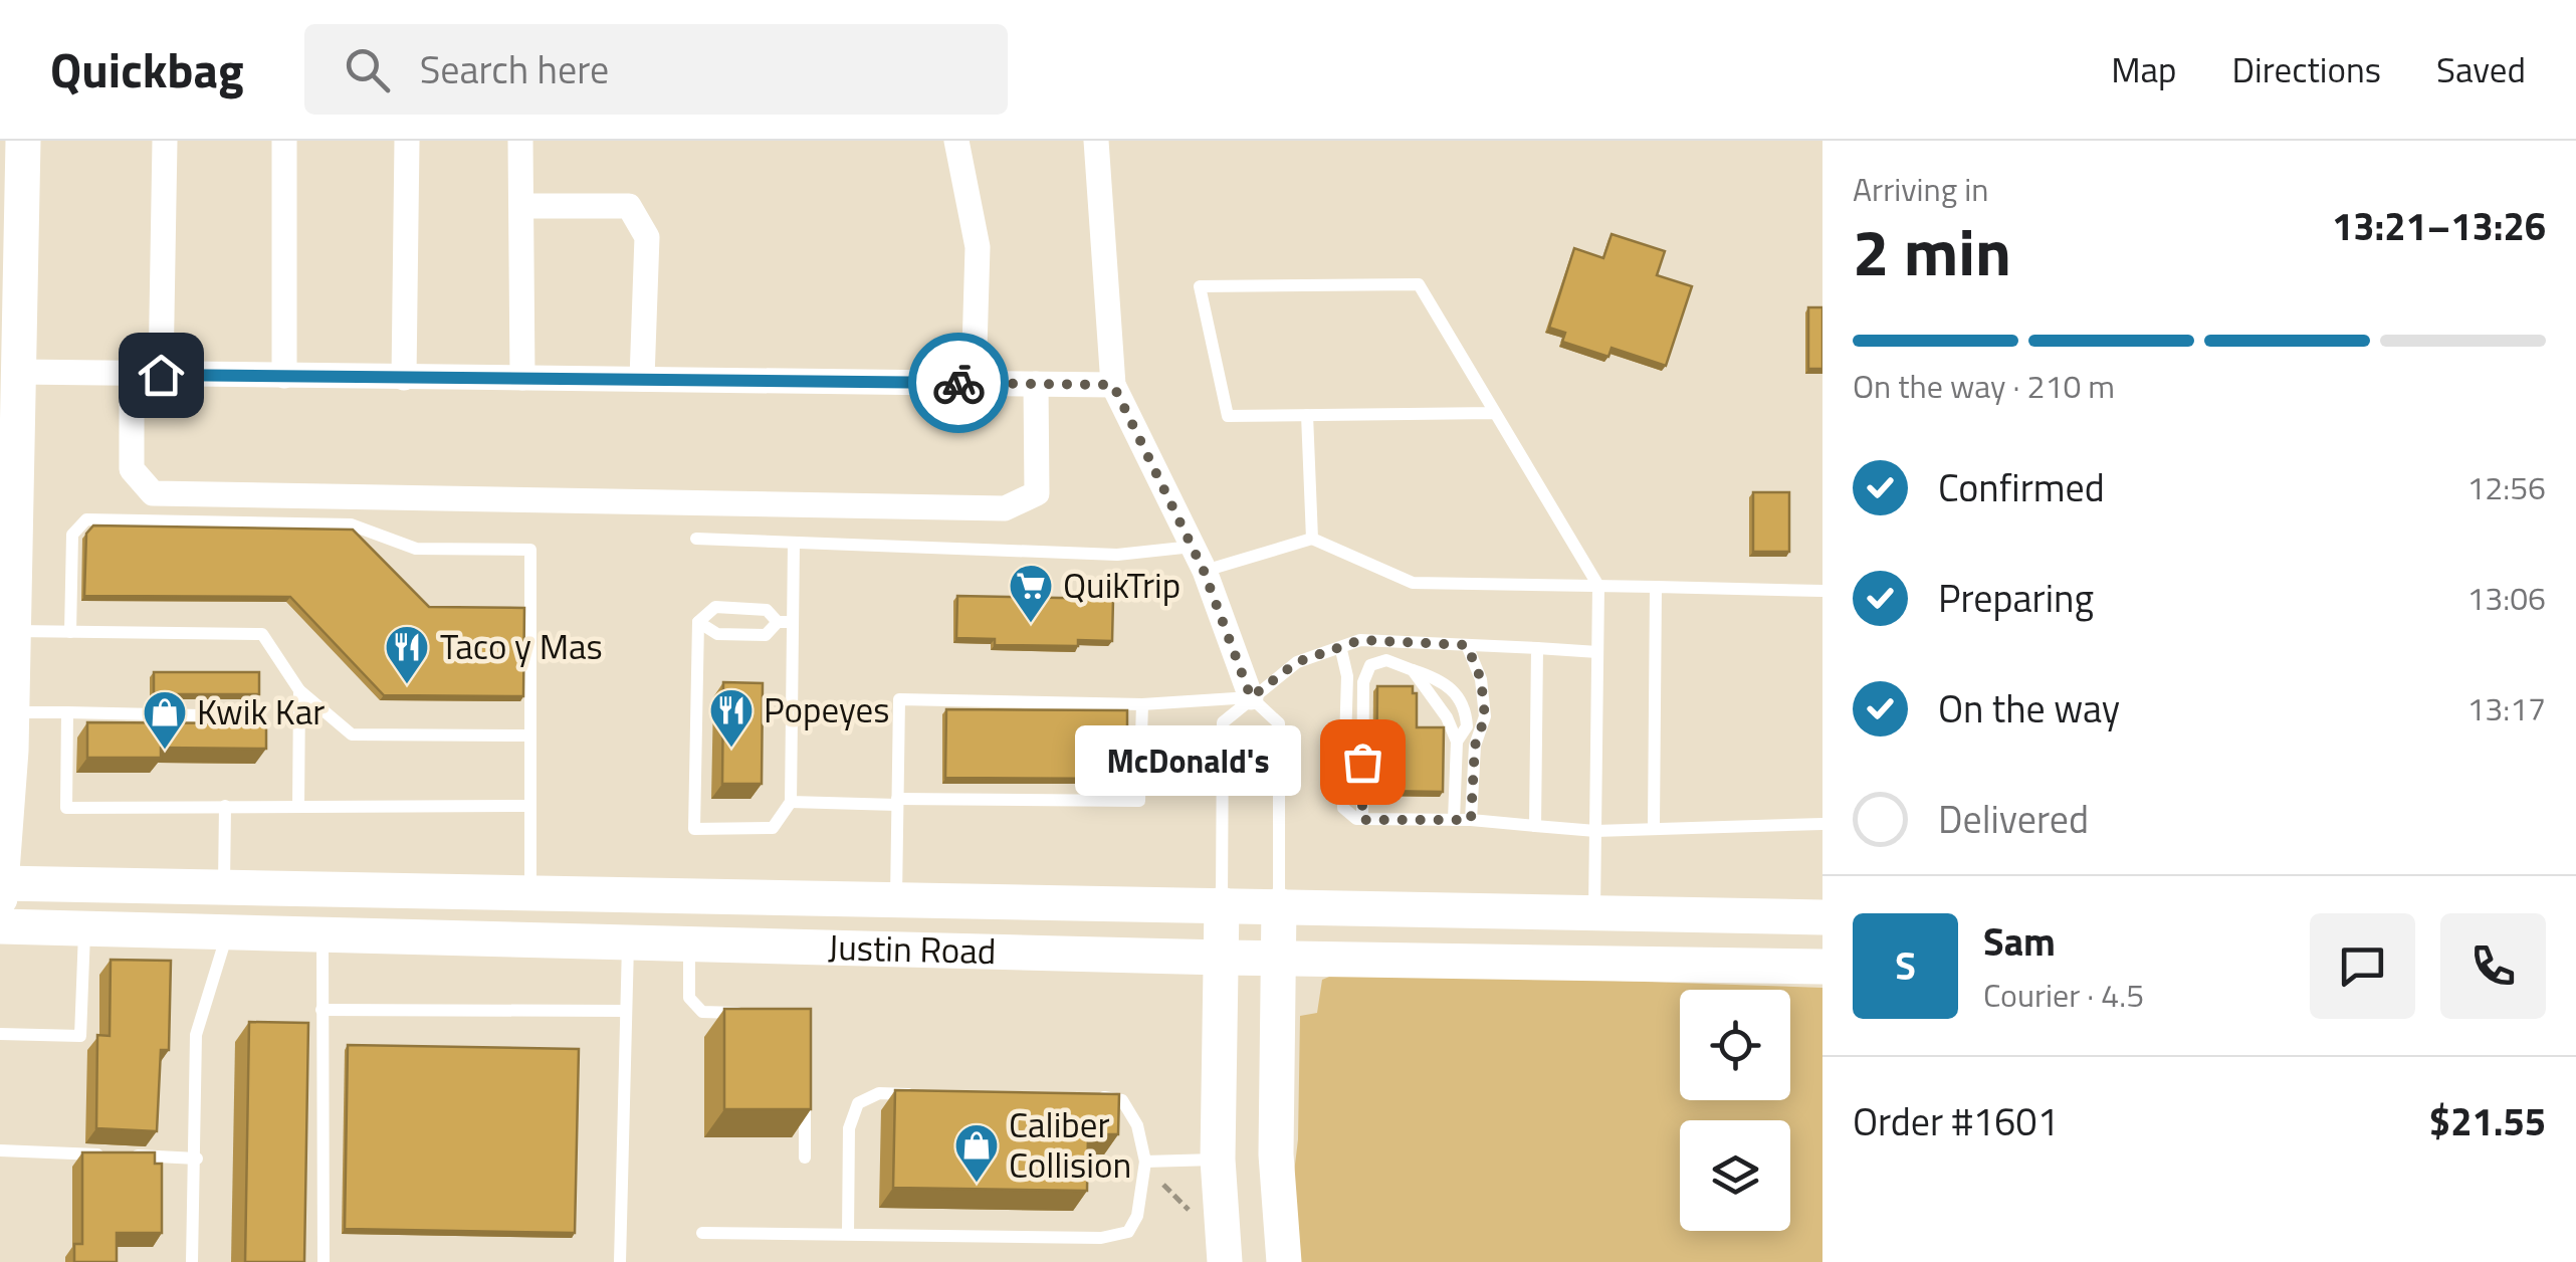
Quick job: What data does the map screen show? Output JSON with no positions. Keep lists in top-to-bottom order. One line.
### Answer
{"streets":{"main road":["Justin Road"]},"places":{"supermarket":["QuikTrip"],"restaurant":["Taco y Mas","Popeyes"],"shop":["Kwik Kar","Caliber Collision"],"other":["McDonald's"]},"page":{"header":"Quickbag","search":"Search here","nav":["Map","Directions","Saved"],"heading":["2 min","Arriving in","13:21–13:26"],"panel":["Sam","Courier · 4.5","Order #1601","$21.55"],"bar":"On the way · 210 m","list":[["Confirmed","12:56"],["Preparing","13:06"],["On the way","13:17"],"Delivered"],"bubble":"McDonald's","round":"S"}}
